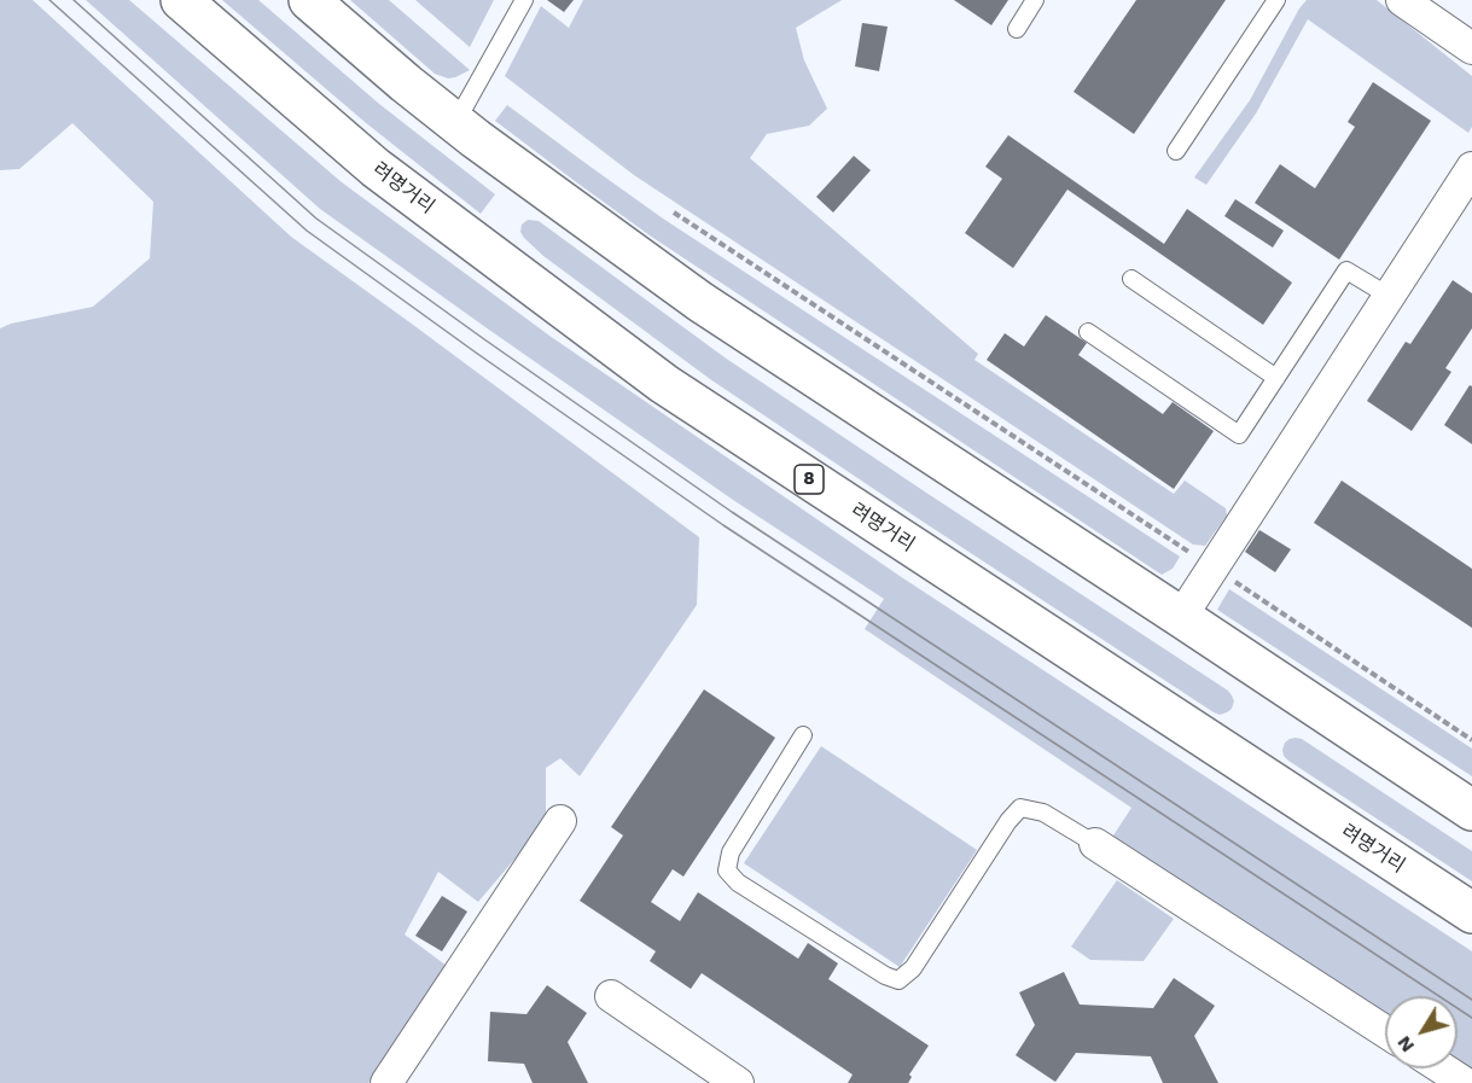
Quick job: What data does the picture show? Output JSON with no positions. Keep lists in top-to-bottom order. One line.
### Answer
{"streets":{"highway":["려명거리","8"]},"north":"bottom left"}
